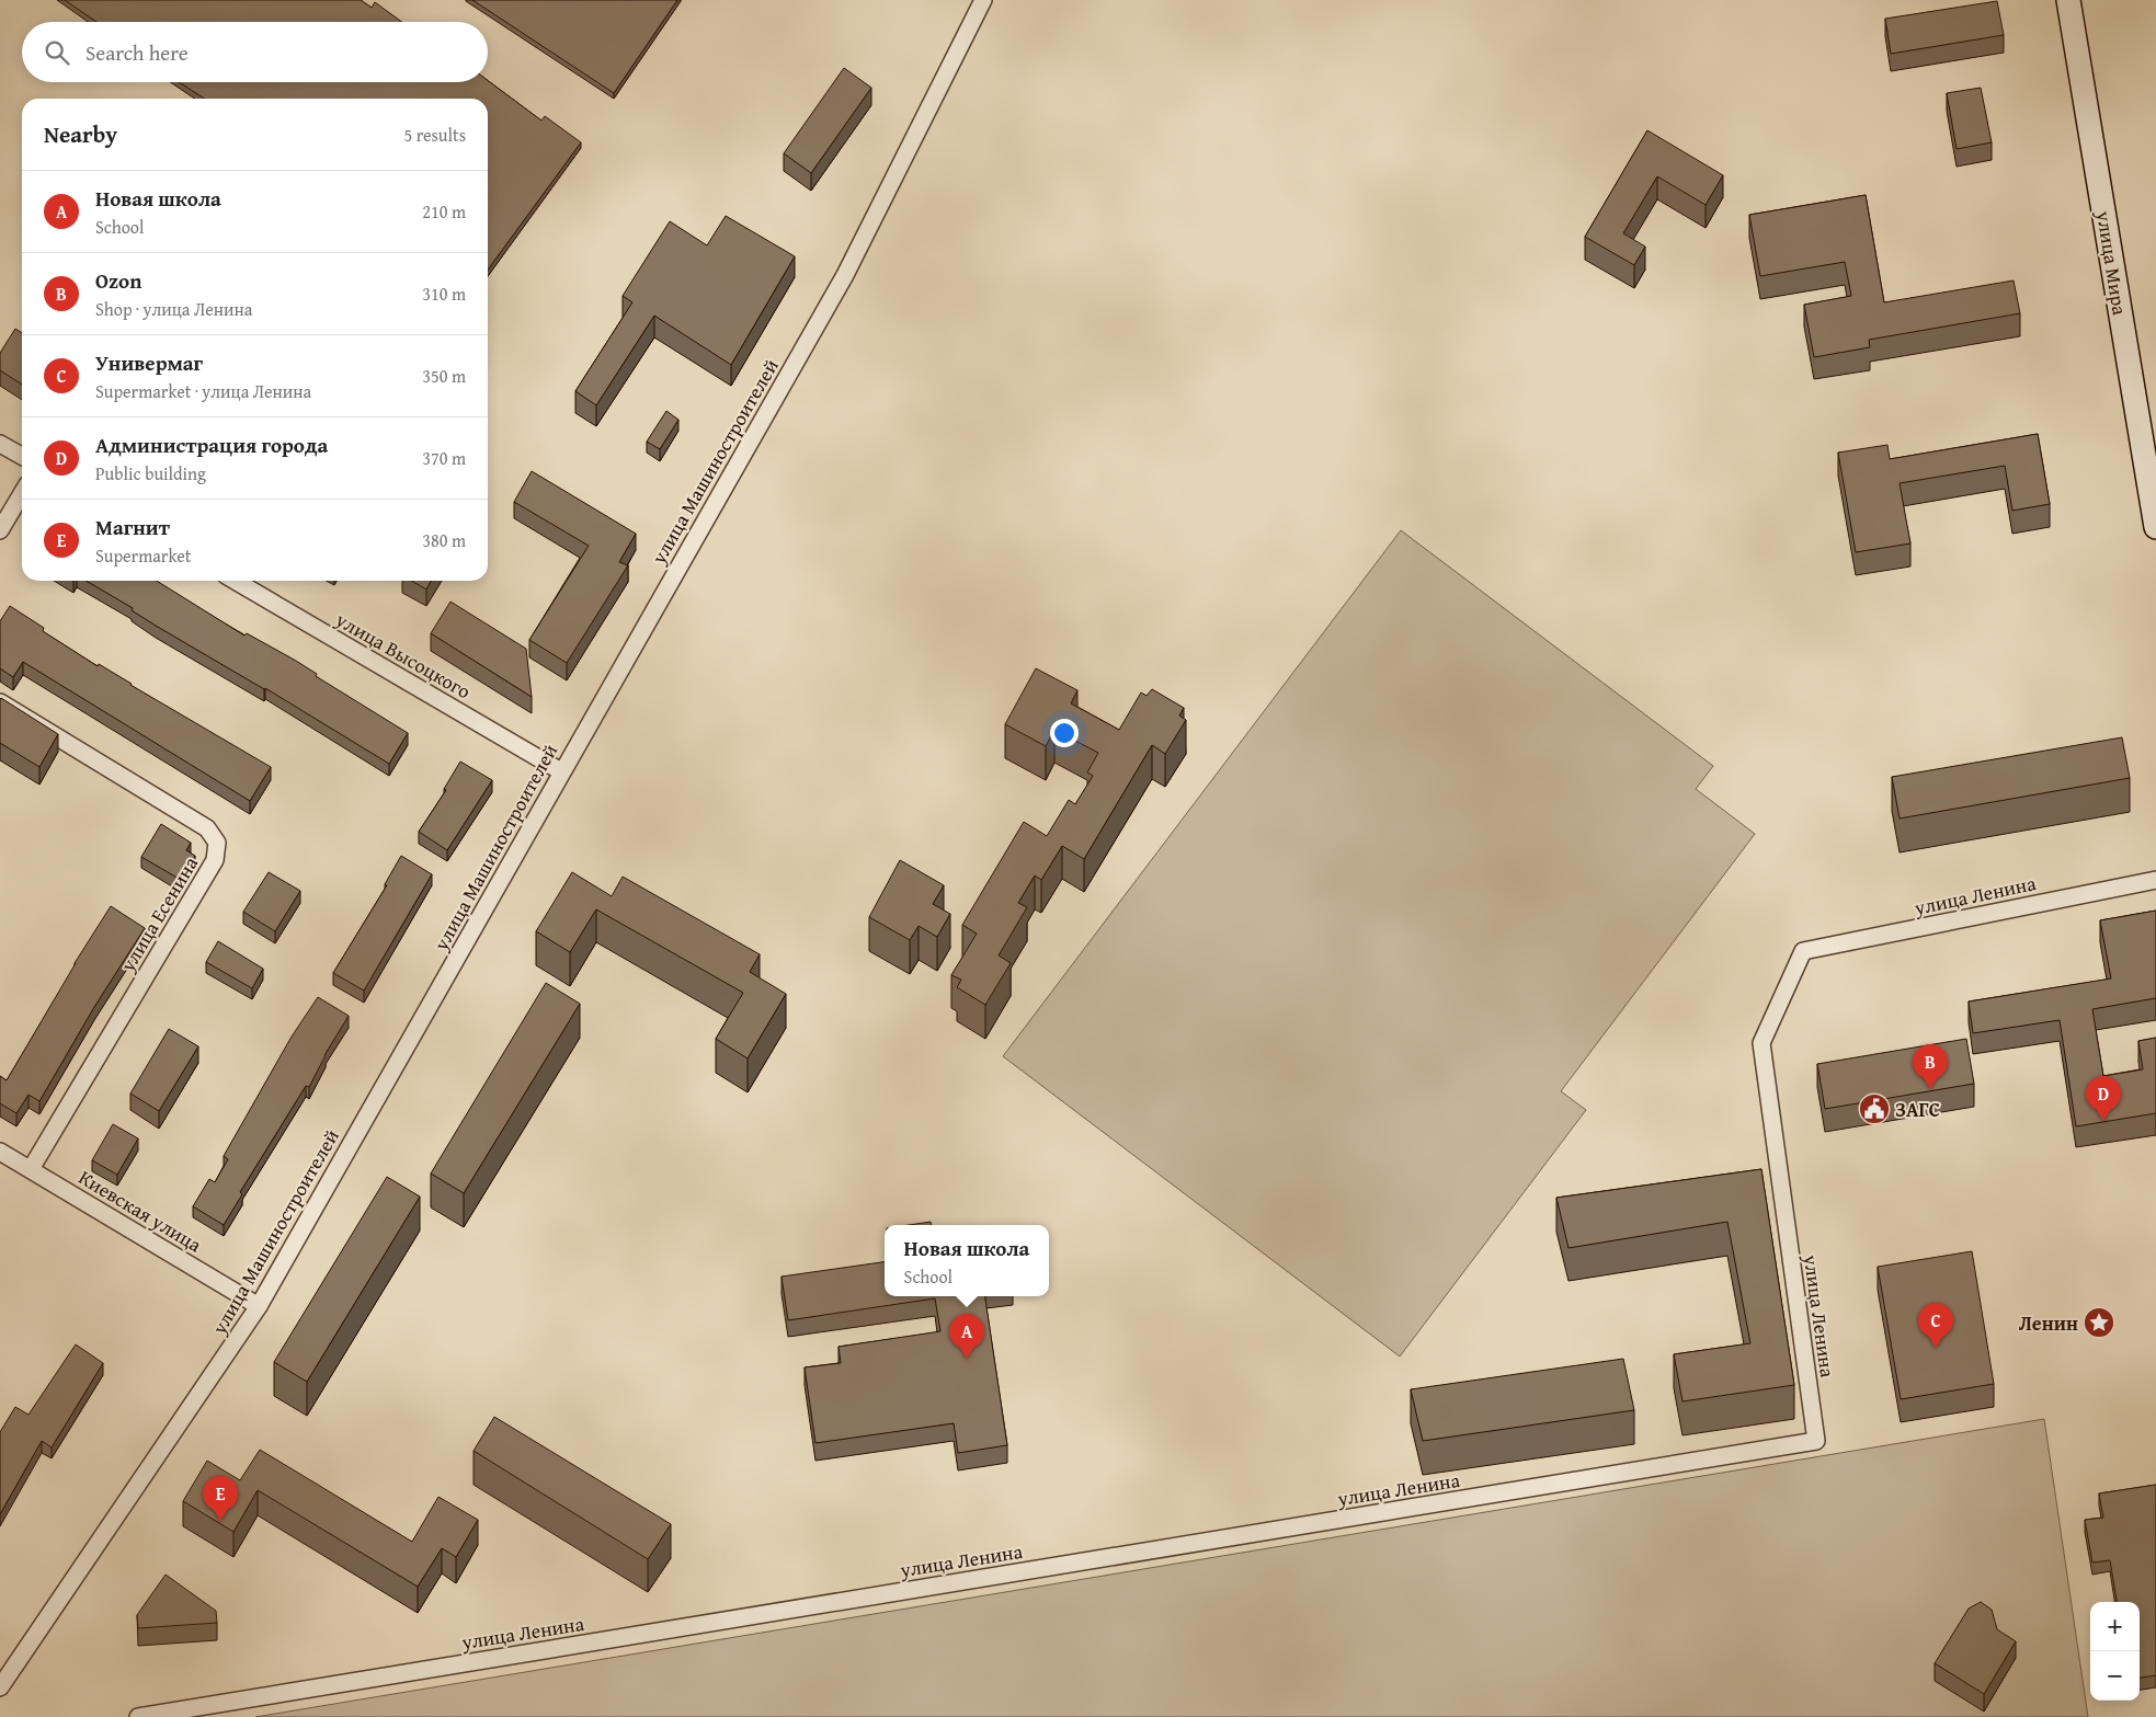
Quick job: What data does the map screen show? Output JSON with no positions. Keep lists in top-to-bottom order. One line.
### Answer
{"streets":{"street":["улица Мира","улица Машиностроителей","улица Высоцкого","улица Ленина","улица Есенина","Киевская улица"]},"crossings":[["улица Машиностроителей","улица Высоцкого"],["улица Машиностроителей","Киевская улица"],["улица Есенина","Киевская улица"]],"places":{"public building":["ЗАГС"],"place":["Ленин"]},"page":{"search":"Search here","heading":["Nearby","5 results"],"list":[{"mark":"A","name":"Новая школа","note":"School","value":"210 m"},{"mark":"B","name":"Ozon","note":"Shop · улица Ленина","value":"310 m"},{"mark":"C","name":"Универмаг","note":"Supermarket · улица Ленина","value":"350 m"},{"mark":"D","name":"Администрация города","note":"Public building","value":"370 m"},{"mark":"E","name":"Магнит","note":"Supermarket","value":"380 m"}],"pins":["B","D","C","A","E"],"popup":["Новая школа","School"],"map_buttons":["+","−"]}}
